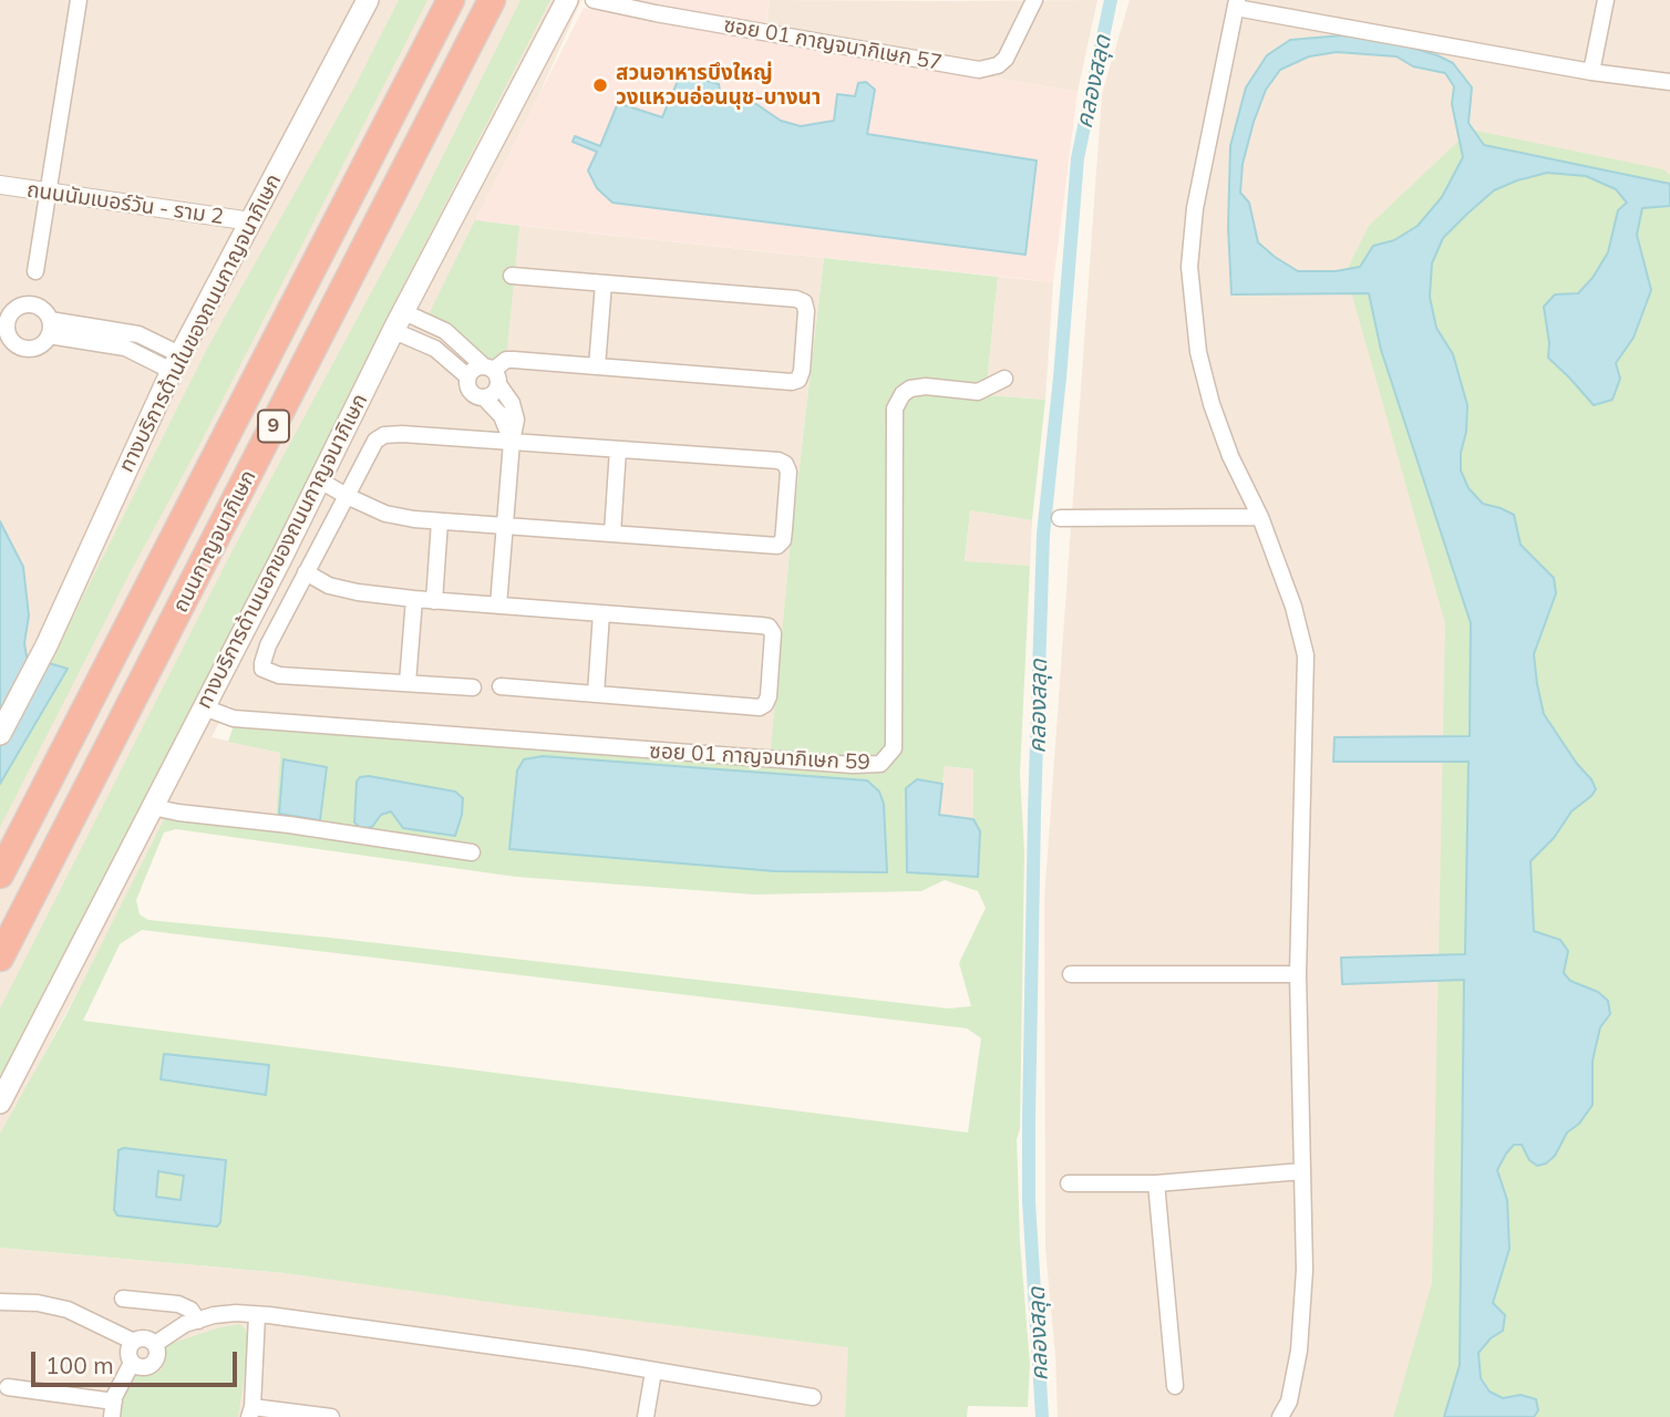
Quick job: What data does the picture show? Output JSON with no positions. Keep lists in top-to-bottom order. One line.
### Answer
{"streets":{"highway":["9","ถนนกาญจนาภิเษก"],"main road":["ทางบริการด้านในของถนนกาญจนาภิเษก","ทางบริการด้านนอกของถนนกาญจนาภิเษก"],"street":["ซอย 01 กาญจนากิเษก 57","ถนนนัมเบอร์วัน - ราม 2","ซอย 01 กาญจนาภิเษก 59"]},"crossings":[["ถนนนัมเบอร์วัน - ราม 2","ทางบริการด้านในของถนนกาญจนาภิเษก"],["ทางบริการด้านนอกของถนนกาญจนาภิเษก","ซอย 01 กาญจนาภิเษก 59"]],"water":["คลองสลุด"],"places":["สวนอาหารบึงใหญ่ วงแหวนอ่อนนุช-บางนา"],"scale_bar":"100 m"}
